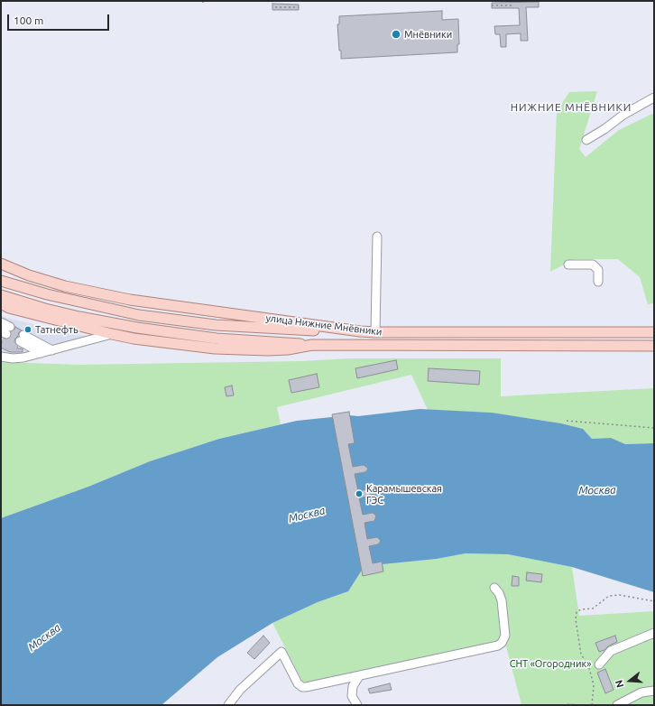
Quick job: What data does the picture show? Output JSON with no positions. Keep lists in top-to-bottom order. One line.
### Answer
{"streets":{"main road":["улица Нижние Мнёвники"]},"districts":["НИЖНИЕ МНЁВНИКИ"],"water":["Москва"],"parks":["СНТ «Огородник»"],"places":["Мнёвники","Татнефть","Карамышевская ГЭС"],"scale_bar":"100 m","north":"left"}
